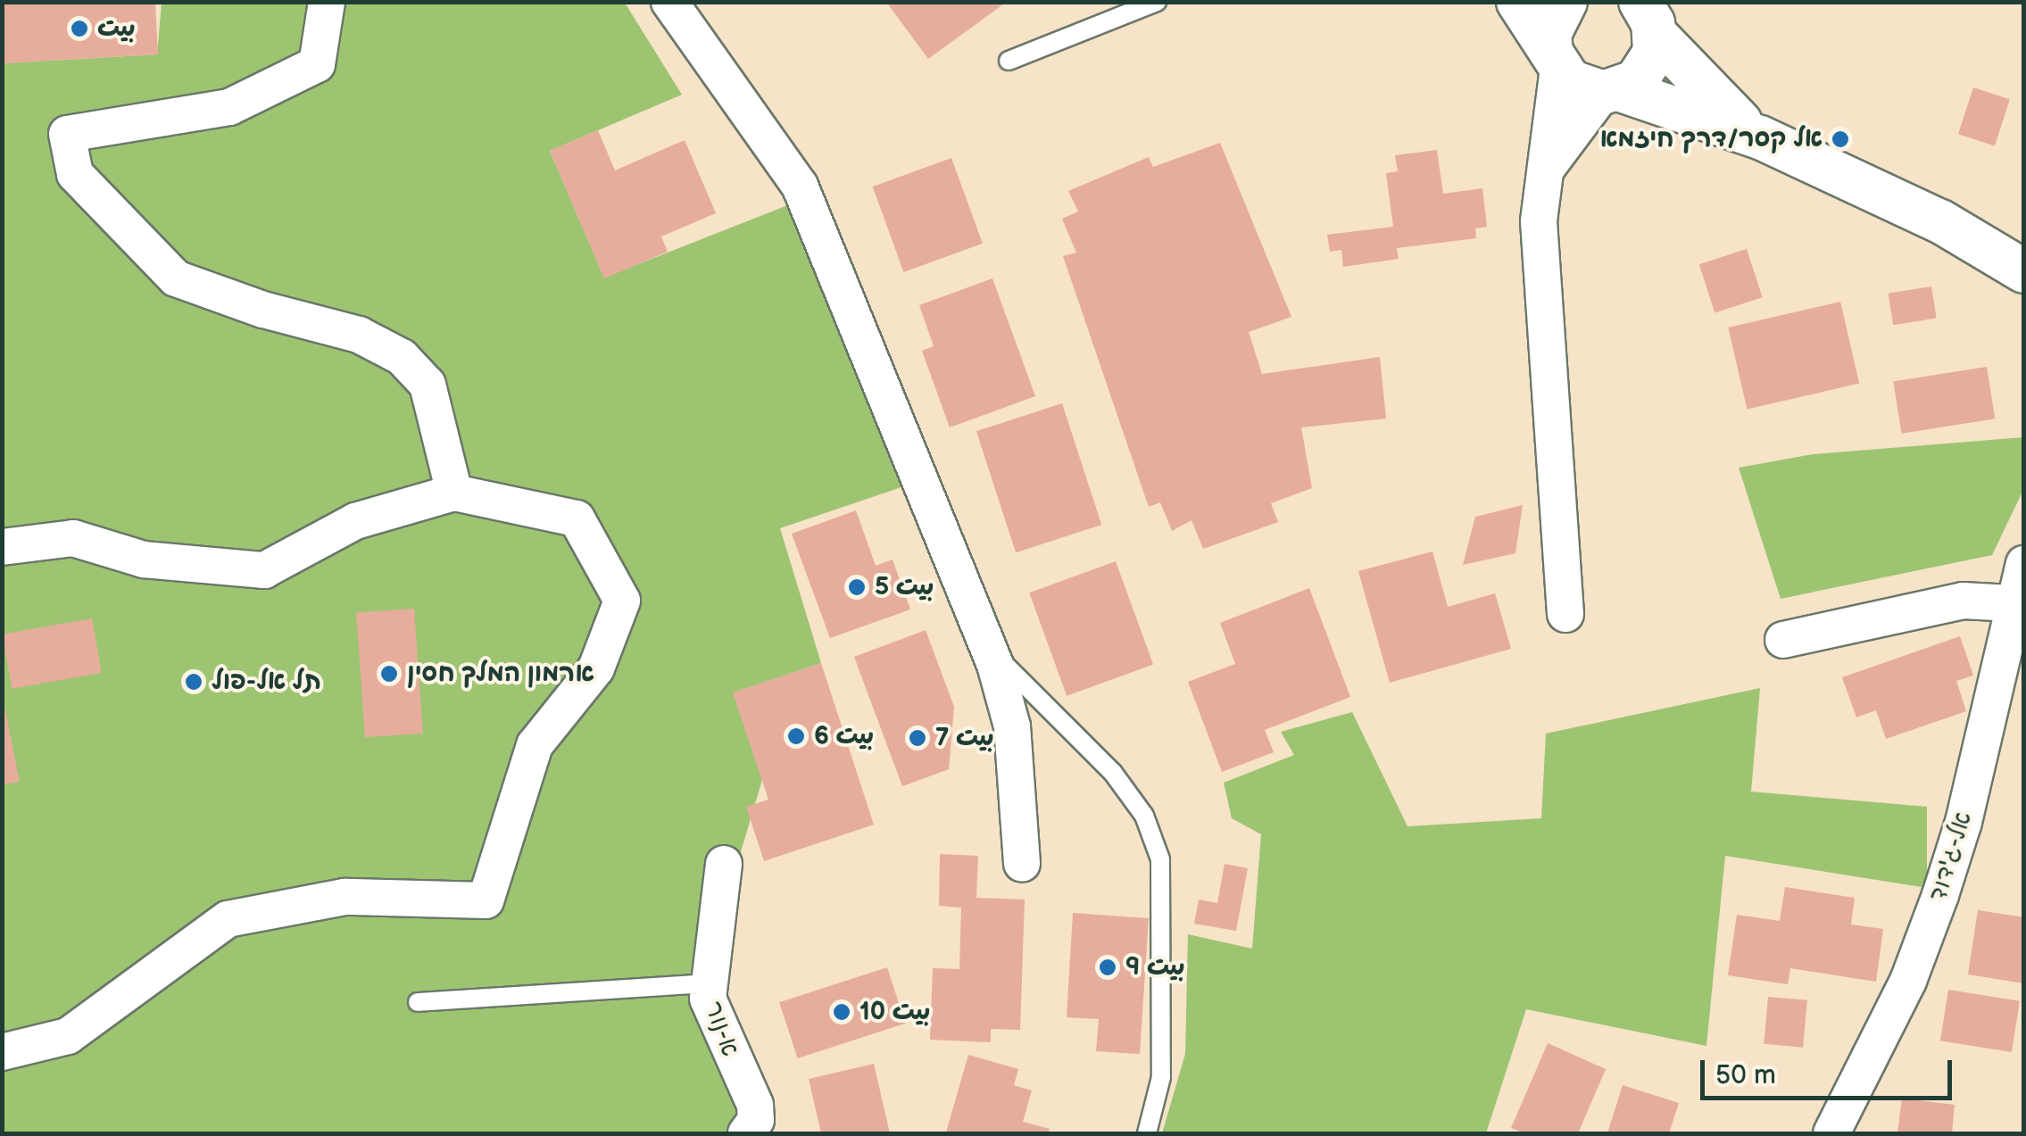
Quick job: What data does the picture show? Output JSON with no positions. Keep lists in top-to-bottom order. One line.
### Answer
{"streets":{"street":["אל-ג'דוד","א-נור"]},"places":["بيت","אל קסר/דרך חיזמא","بيت 5","ארמון המלך חסין","תל אל-פול","بيت 6","بيت 7","بيت 9","بيت 10"],"scale_bar":"50 m"}
